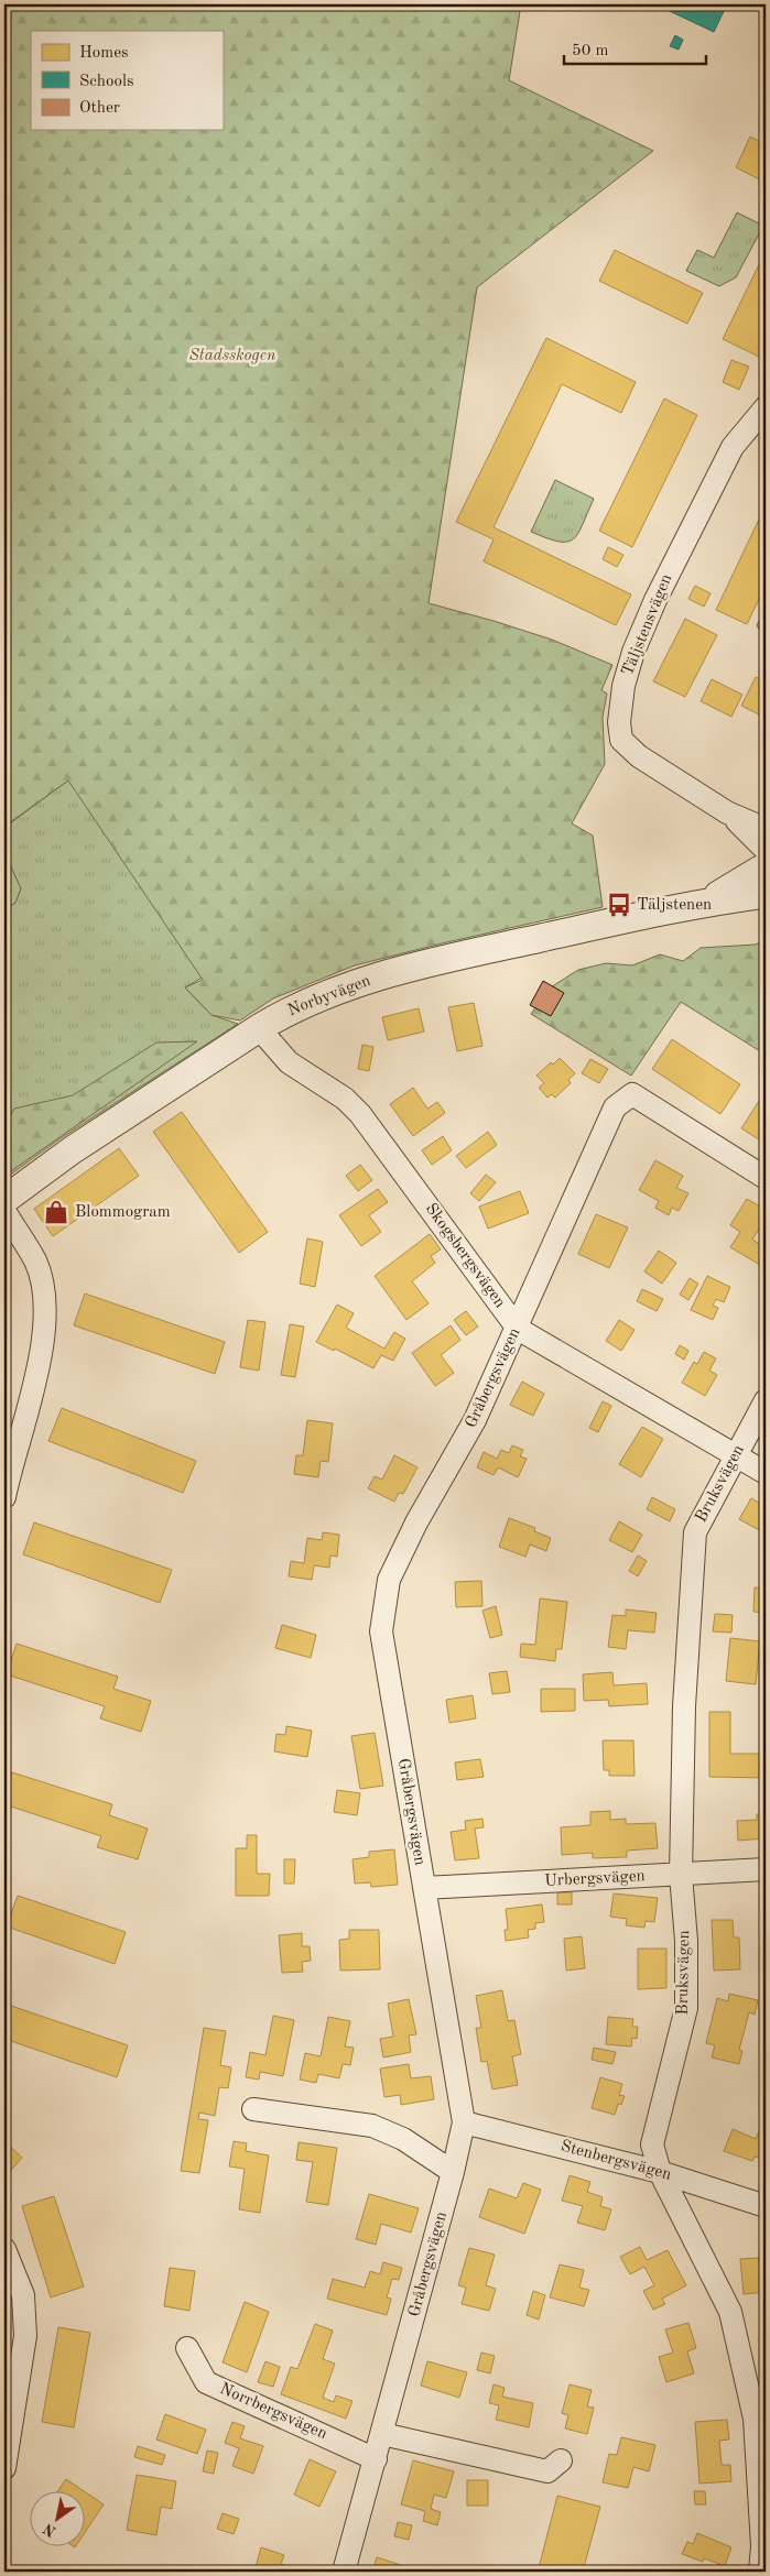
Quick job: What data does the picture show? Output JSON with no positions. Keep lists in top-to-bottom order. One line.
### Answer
{"streets":{"street":["Täljstensvägen","Norbyvägen","Skogsbergsvägen","Gråbergsvägen","Bruksvägen","Urbergsvägen","Stenbergsvägen","Norrbergsvägen"]},"crossings":[["Täljstensvägen","Norbyvägen"],["Norbyvägen","Skogsbergsvägen"],["Skogsbergsvägen","Gråbergsvägen"],["Skogsbergsvägen","Bruksvägen"],["Gråbergsvägen","Urbergsvägen"],["Gråbergsvägen","Stenbergsvägen"],["Gråbergsvägen","Norrbergsvägen"],["Bruksvägen","Urbergsvägen"],["Bruksvägen","Stenbergsvägen"]],"parks":["Stadsskogen"],"places":{"bus stop":["Täljstenen"],"shop":["Blommogram"]},"legend":["Homes","Schools","Other"],"scale_bar":"50 m","north":"bottom left"}
